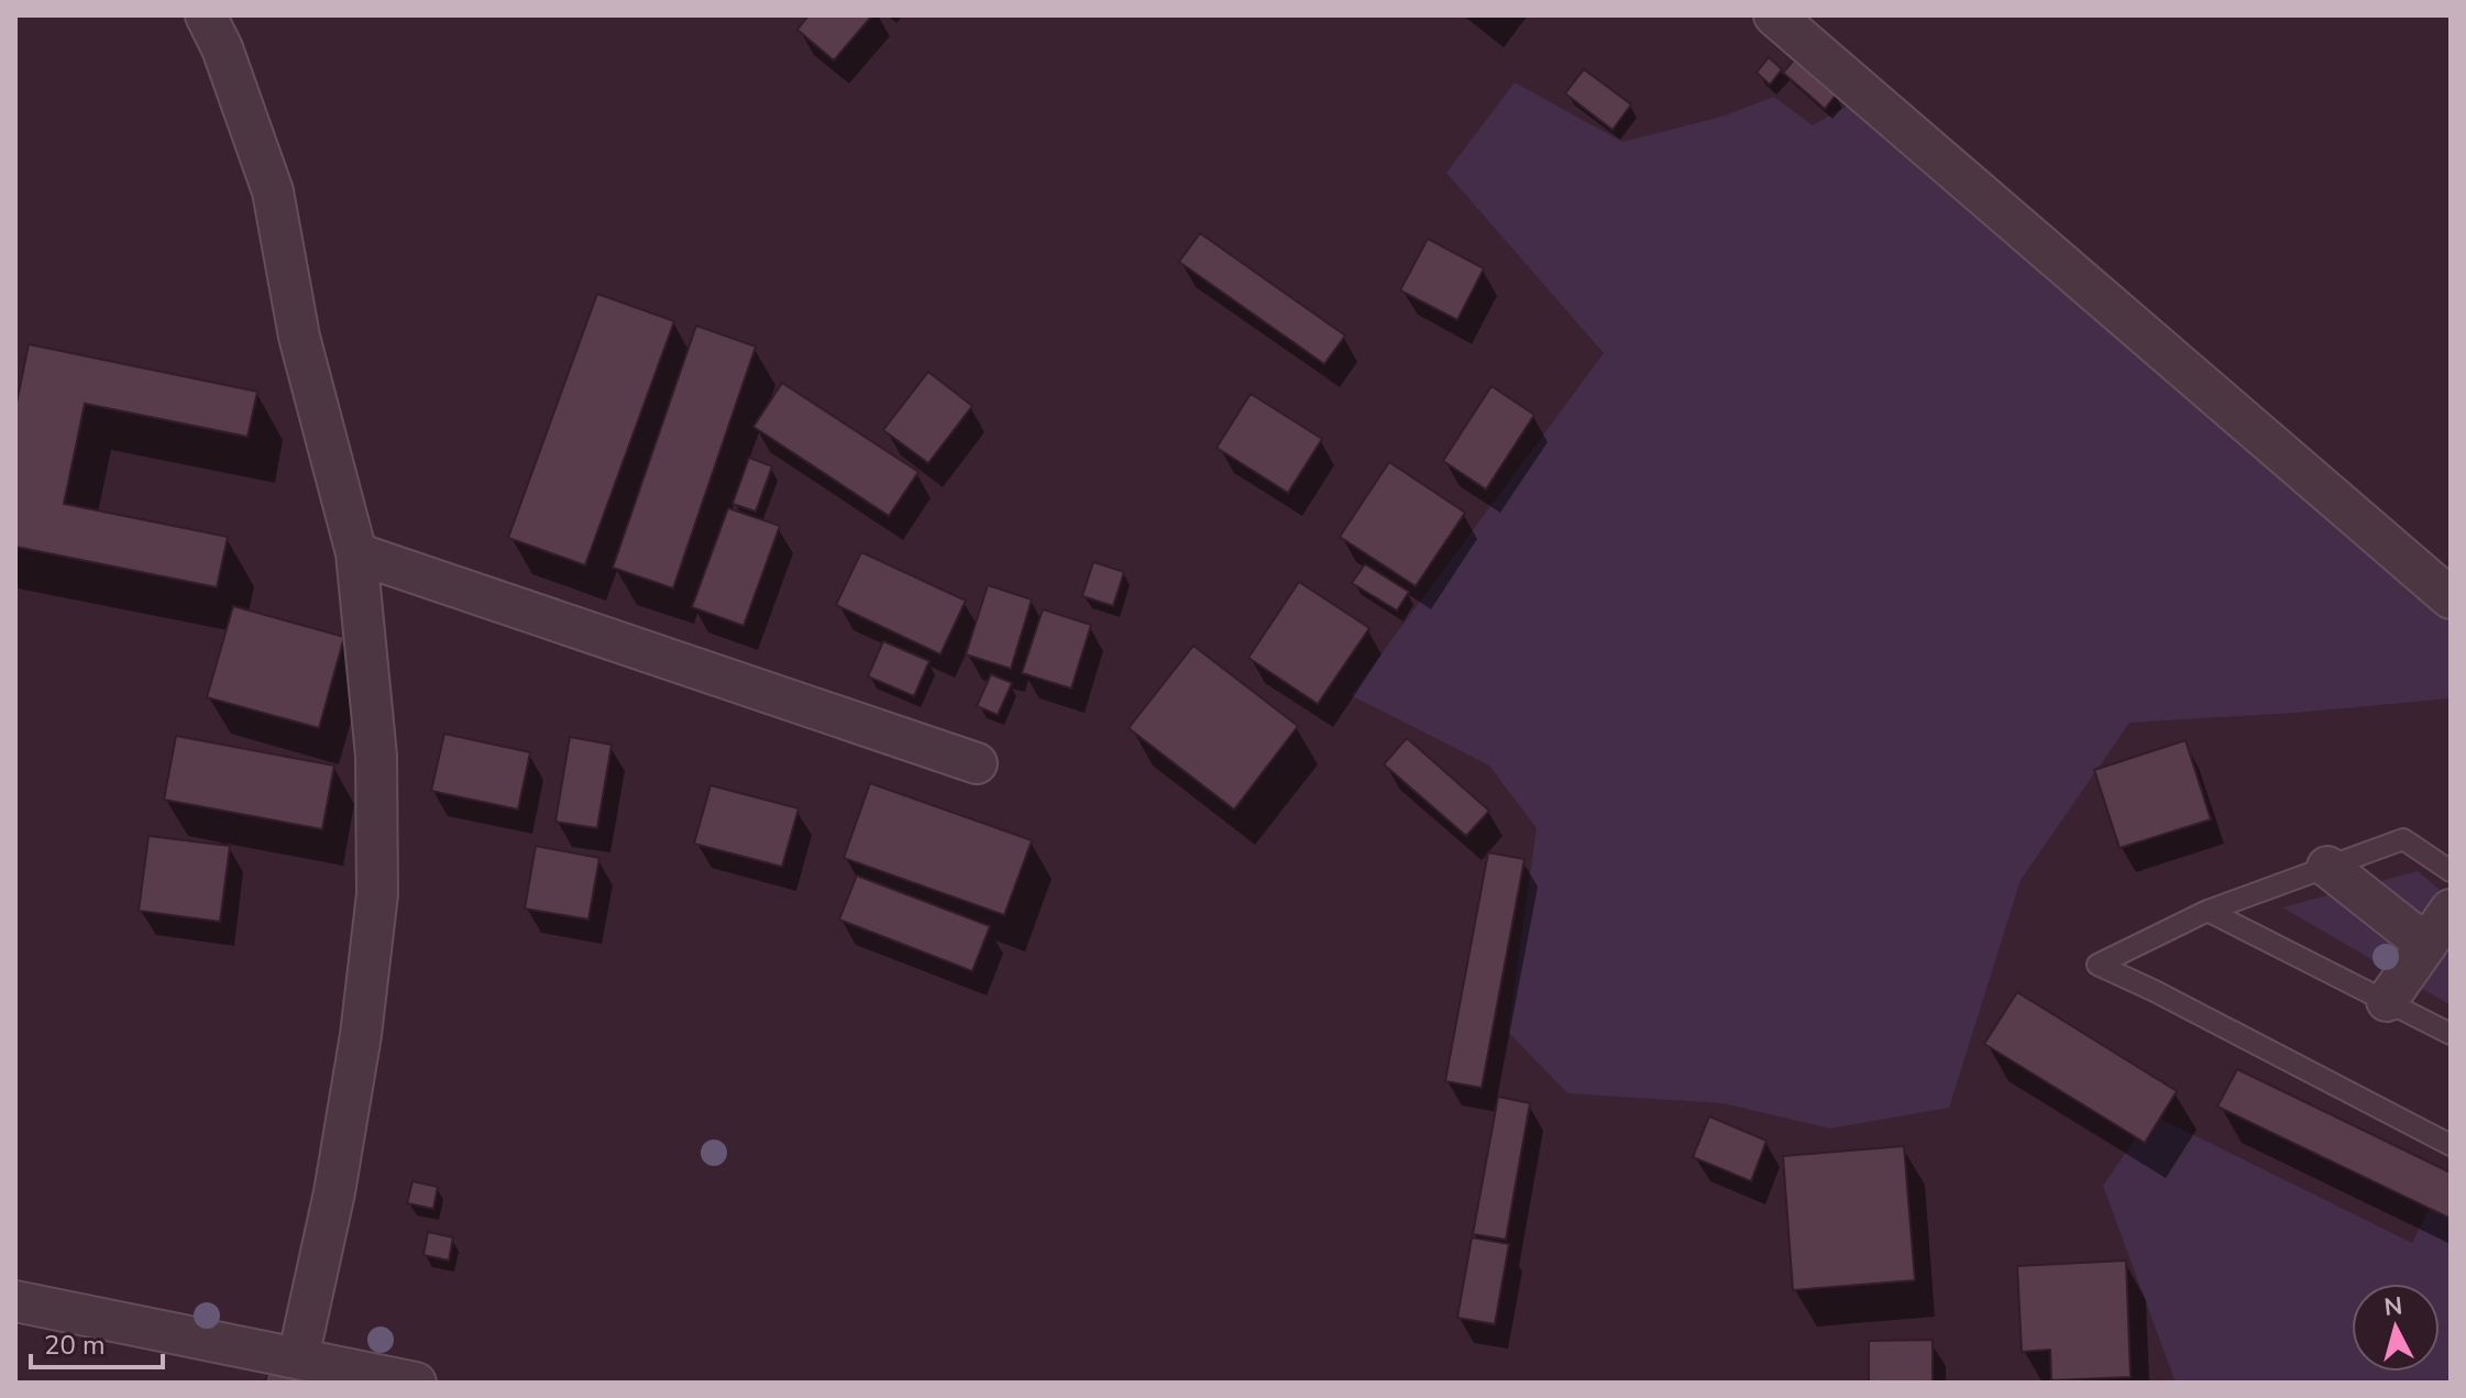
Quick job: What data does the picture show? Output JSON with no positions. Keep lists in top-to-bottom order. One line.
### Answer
{"scale_bar":"20 m","north":"top"}
